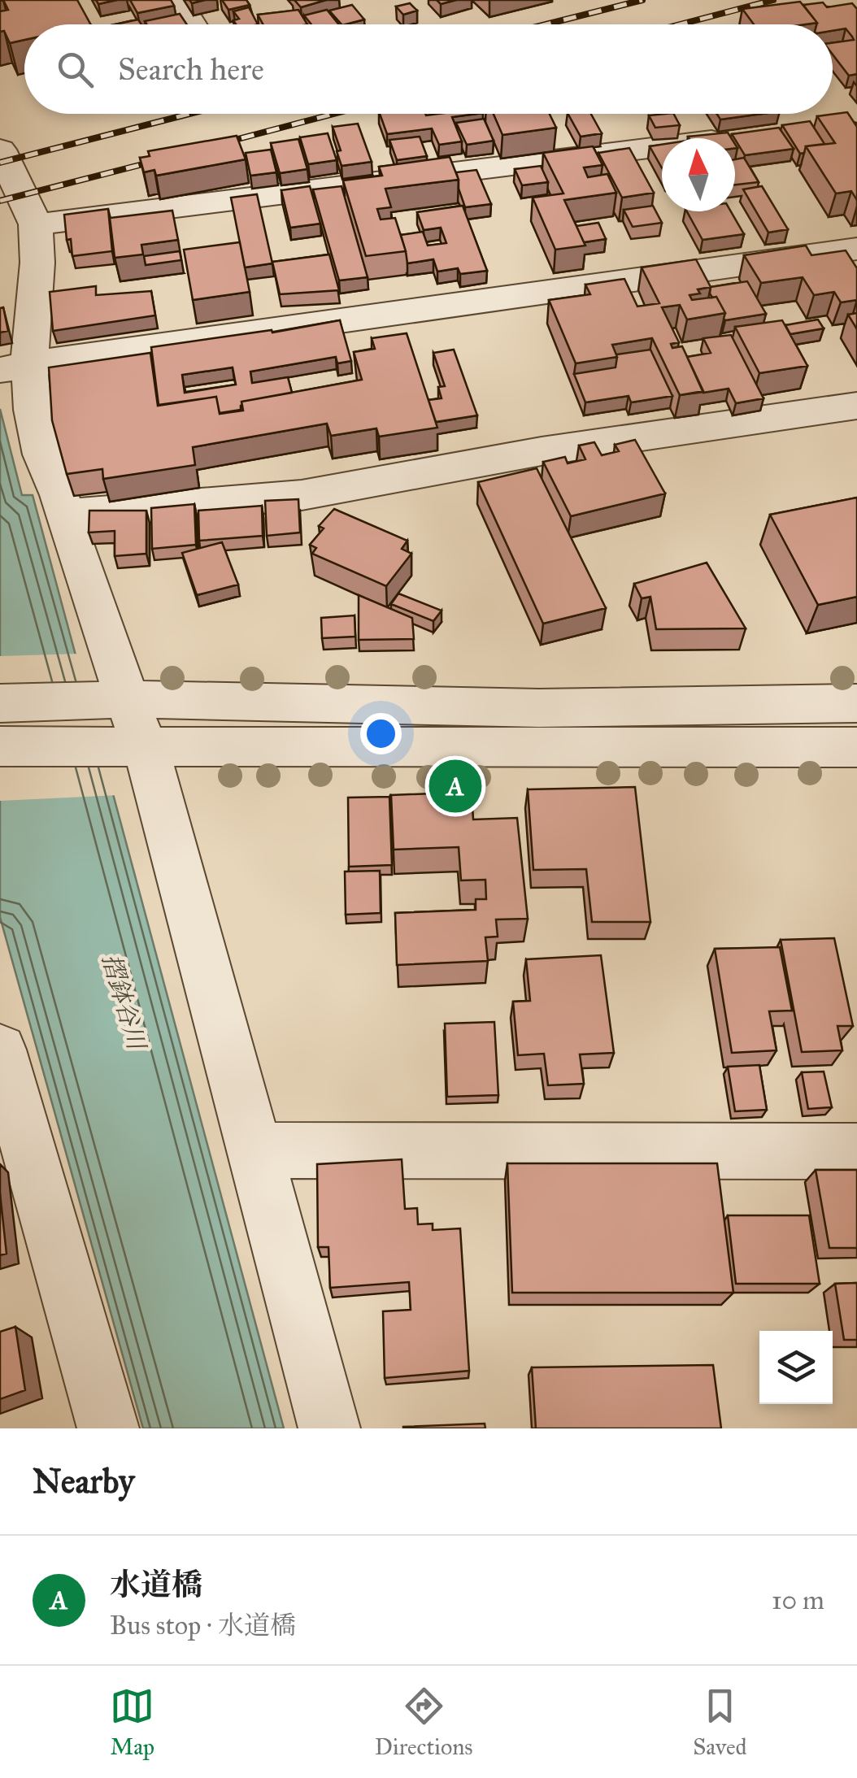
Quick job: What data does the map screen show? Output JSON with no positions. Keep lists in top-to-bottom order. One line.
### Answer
{"water":["摺鉢谷川"],"north":"top","page":{"search":"Search here","pins":"A","heading":"Nearby","list":[{"mark":"A","name":"水道橋","note":"Bus stop · 水道橋","value":"10 m"}],"nav":["Map","Directions","Saved"]}}
